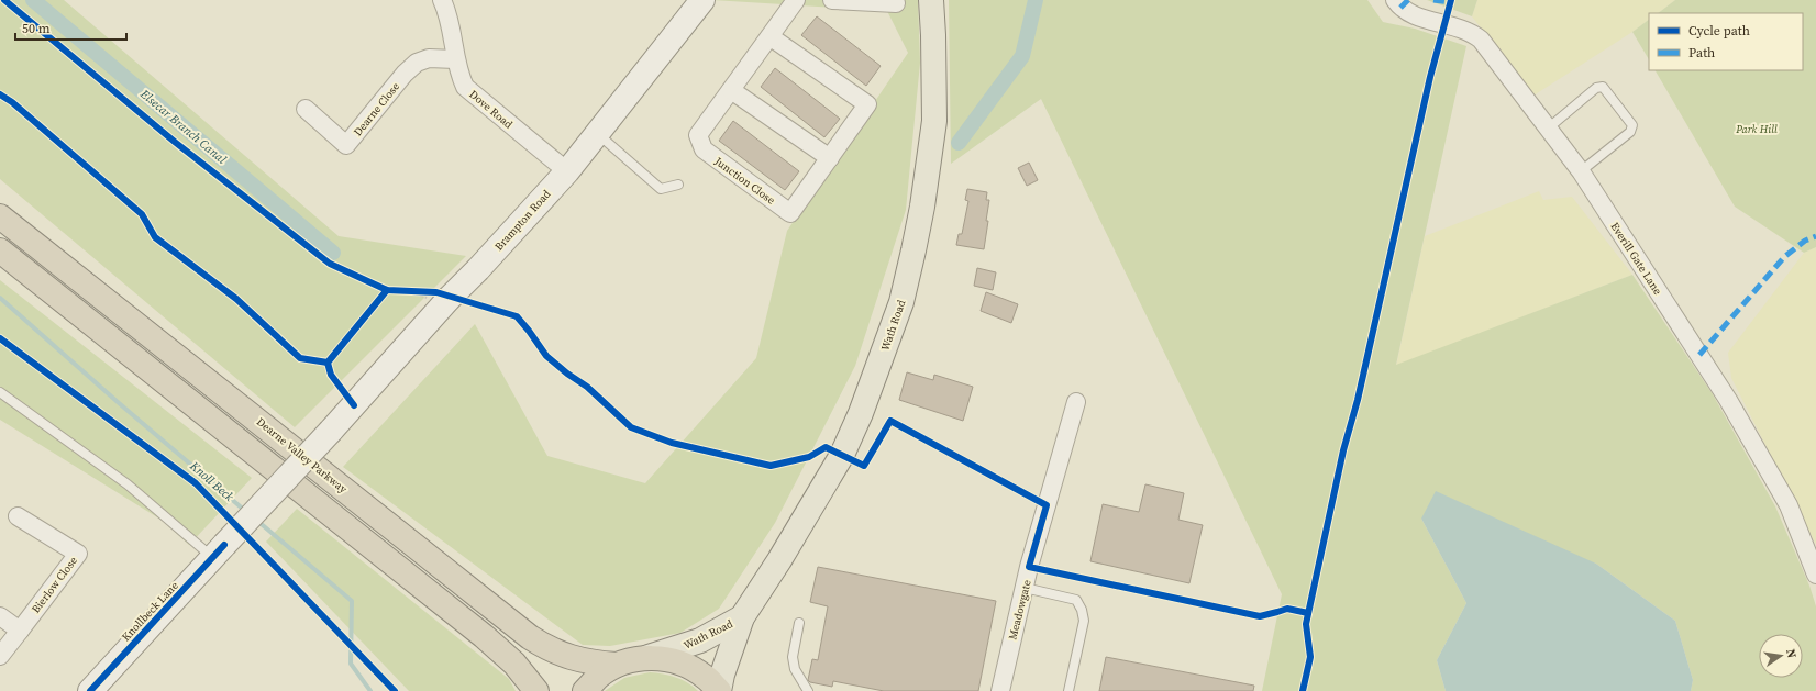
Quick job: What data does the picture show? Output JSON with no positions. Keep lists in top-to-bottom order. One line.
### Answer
{"streets":{"highway":["Dearne Valley Parkway"],"main road":["Brampton Road","Wath Road","Knollbeck Lane"],"street":["Dearne Close","Dove Road","Junction Close","Everill Gate Lane","Bierlow Close","Meadowgate"]},"crossings":[["Dearne Close","Dove Road"],["Dove Road","Brampton Road"],["Brampton Road","Knollbeck Lane"]],"water":["Elsecar Branch Canal","Knoll Beck"],"parks":["Park Hill"],"legend":["Cycle path","Path"],"scale_bar":"50 m","north":"right"}
